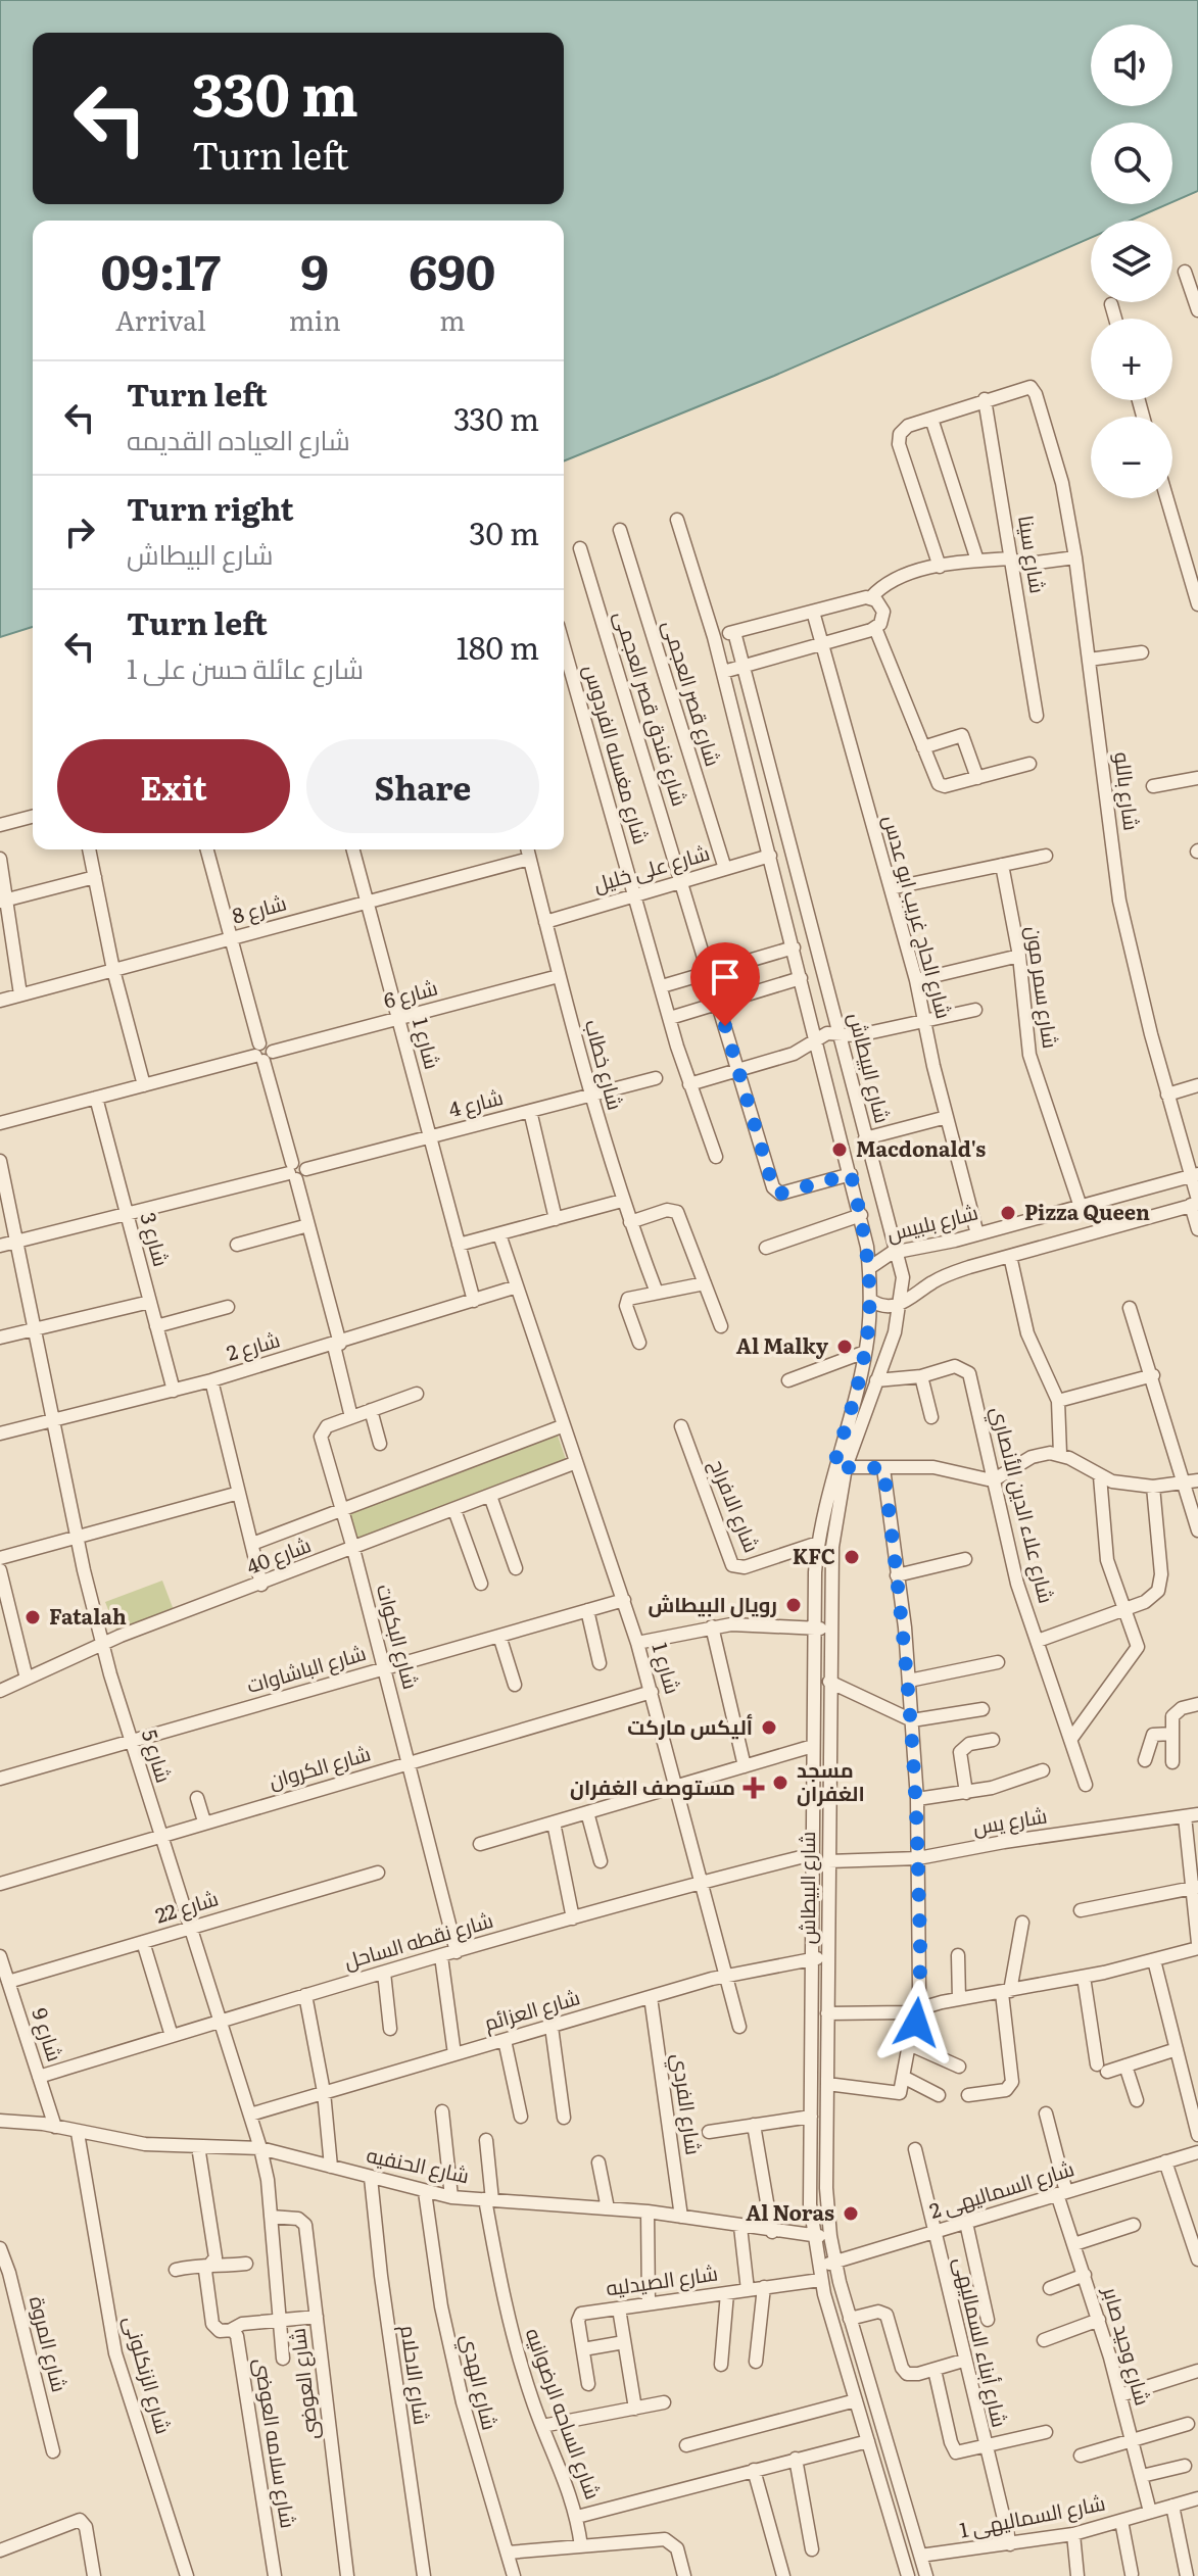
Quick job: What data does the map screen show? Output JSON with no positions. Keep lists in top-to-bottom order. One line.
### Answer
{"streets":{"street":["شارع سينا","شارع قصر العجمى","شارع فندق قصر العجمى","شارع مغسله الفردوس","شارع باللو","شارع على خليل","شارع 8","شارع الحاج غريب ابو عدس","شارع سمر مون","شارع 6","شارع 1","شارع خطاب","شارع البيطاش","شارع 4","شارع بلبيس","شارع 3","شارع 2","شارع علاء الدين الأنصاري","شارع الافراح","شارع 40","شارع البكوات","شارع الباشاوات","شارع 5","شارع الكروان","شارع يس","شارع 22","شارع نقطه الساحل","شارع العزائم","شارع 9","شارع الفردي","شارع الحنفيه","شارع السماليهى 2","شارع الصيدليه","شارع أبناء السماليهى","شارع المروة","شارع وحيد صابر","شارع الزنكلونى","شارع الاحلام","شارع الهدي","شارع العوضى","شارع الساحه الرضوانيه","شارع سلامه العوضى","شارع السماليهى 1"]},"crossings":[["شارع سينا","شارع باللو"],["شارع قصر العجمى","شارع على خليل"],["شارع فندق قصر العجمى","شارع على خليل"],["شارع فندق قصر العجمى","شارع البيطاش"],["شارع مغسله الفردوس","شارع على خليل"],["شارع باللو","شارع بلبيس"],["شارع على خليل","شارع خطاب"],["شارع على خليل","شارع البيطاش"],["شارع 8","شارع 1"],["شارع 8","شارع خطاب"],["شارع الحاج غريب ابو عدس","شارع بلبيس"],["شارع سمر مون","شارع بلبيس"],["شارع 6","شارع 1"],["شارع 6","شارع خطاب"],["شارع 6","شارع 3"],["شارع 1","شارع 4"],["شارع 1","شارع 2"],["شارع 1","شارع 40"],["شارع 1","شارع الباشاوات"],["شارع 1","شارع الكروان"],["شارع 1","شارع نقطه الساحل"],["شارع 1","شارع العزائم"],["شارع خطاب","شارع 4"],["شارع البيطاش","شارع بلبيس"],["شارع البيطاش","شارع علاء الدين الأنصاري"],["شارع البيطاش","شارع الافراح"],["شارع البيطاش","شارع يس"],["شارع البيطاش","شارع نقطه الساحل"],["شارع البيطاش","شارع العزائم"],["شارع البيطاش","شارع الحنفيه"],["شارع البيطاش","شارع السماليهى 2"],["شارع البيطاش","شارع الصيدليه"],["شارع البيطاش","شارع السماليهى 1"],["شارع 3","شارع 2"],["شارع 2","شارع 5"],["شارع 40","شارع البكوات"],["شارع 40","شارع 5"],["شارع البكوات","شارع الباشاوات"],["شارع البكوات","شارع الكروان"],["شارع البكوات","شارع نقطه الساحل"],["شارع الباشاوات","شارع 5"],["شارع 5","شارع الكروان"],["شارع 5","شارع 22"],["شارع 5","شارع نقطه الساحل"],["شارع 5","شارع العزائم"],["شارع 5","شارع الحنفيه"],["شارع 5","شارع العوضى"],["شارع 22","شارع 9"],["شارع نقطه الساحل","شارع 9"],["شارع العزائم","شارع الفردي"],["شارع 9","شارع الحنفيه"],["شارع الفردي","شارع الحنفيه"],["شارع الحنفيه","شارع الزنكلونى"],["شارع الحنفيه","شارع الاحلام"],["شارع الحنفيه","شارع الهدي"],["شارع الحنفيه","شارع الساحه الرضوانيه"],["شارع الحنفيه","شارع سلامه العوضى"],["شارع السماليهى 2","شارع الصيدليه"],["شارع السماليهى 2","شارع أبناء السماليهى"],["شارع السماليهى 2","شارع وحيد صابر"],["شارع أبناء السماليهى","شارع السماليهى 1"],["شارع وحيد صابر","شارع السماليهى 1"]],"places":{"other":["Macdonald's","Pizza Queen","Al Malky","KFC","رويال البيطاش","Fatalah","أليكس ماركت","مسجد الغفران","Al Noras"],"health":["مستوصف الغفران"]},"page":{"map_buttons":["+","−"],"turn":["330 m","Turn left"],"eta":["09:17","Arrival","9","min","690","m"],"list":[{"name":"Turn left","note":"شارع العياده القديمه","value":"330 m"},{"name":"Turn right","note":"شارع البيطاش","value":"30 m"},{"name":"Turn left","note":"شارع عائلة حسن على 1","value":"180 m"}],"buttons":["Exit","Share"]}}
